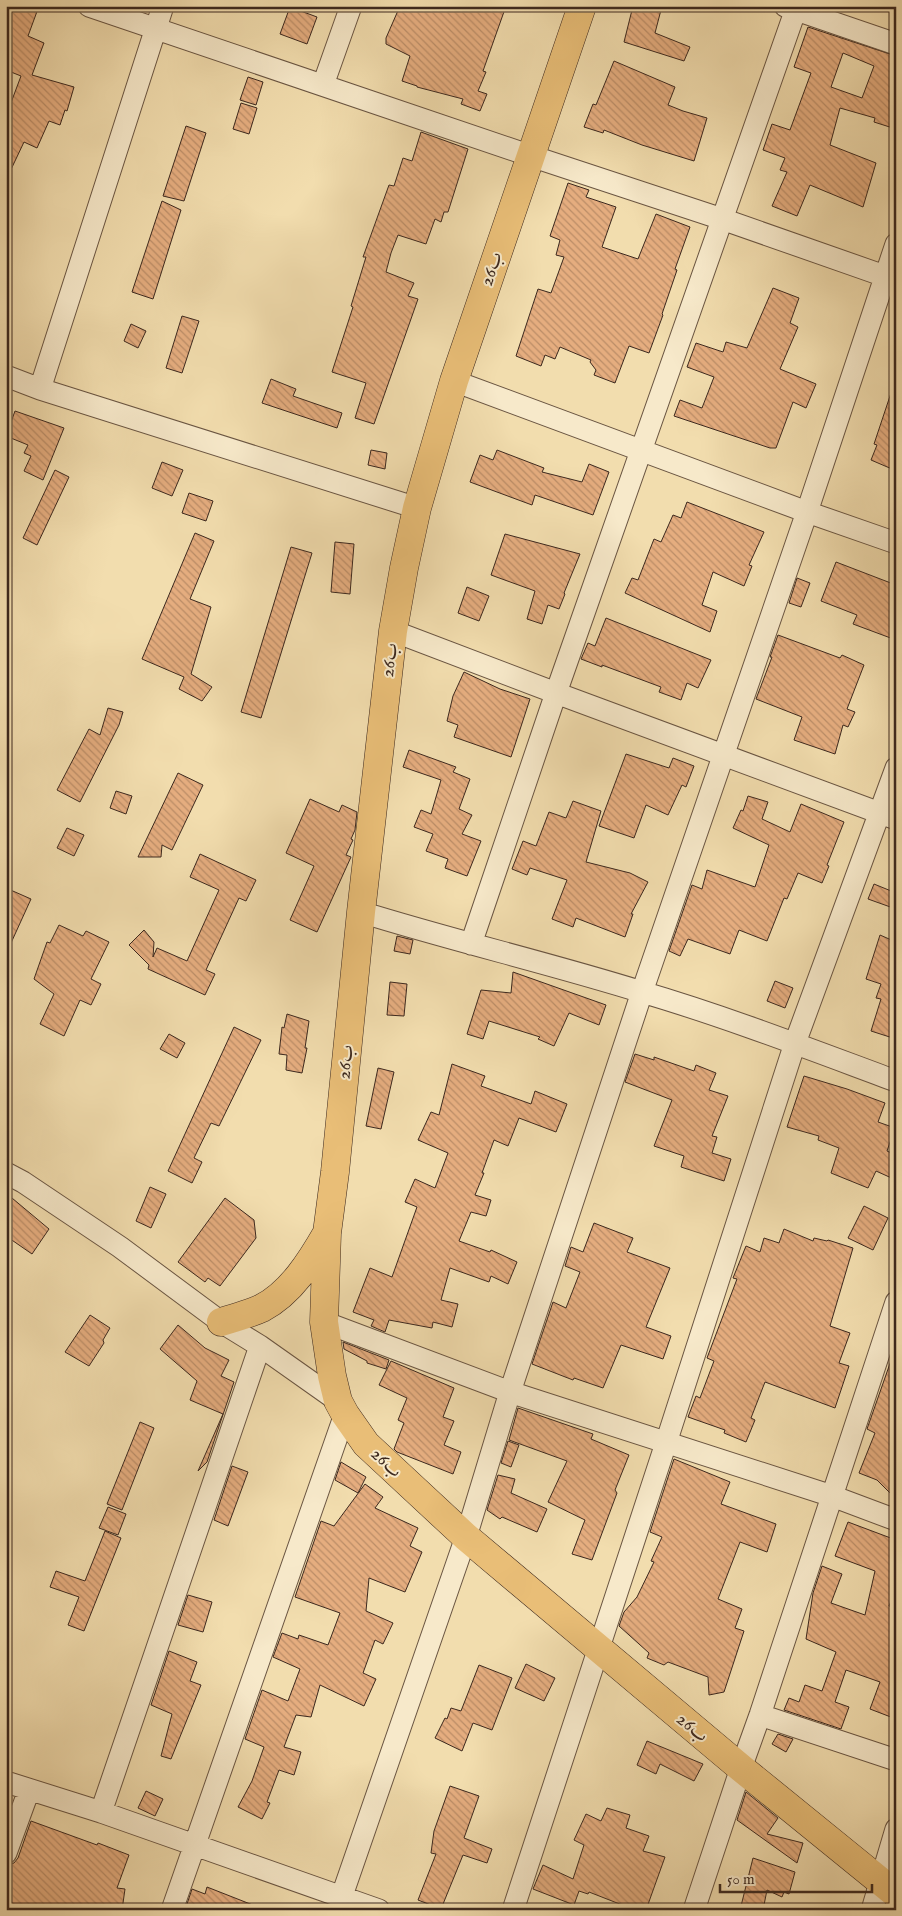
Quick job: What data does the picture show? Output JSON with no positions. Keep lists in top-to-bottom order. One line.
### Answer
{"streets":{"highway":["26ب"]},"scale_bar":"50 m"}
